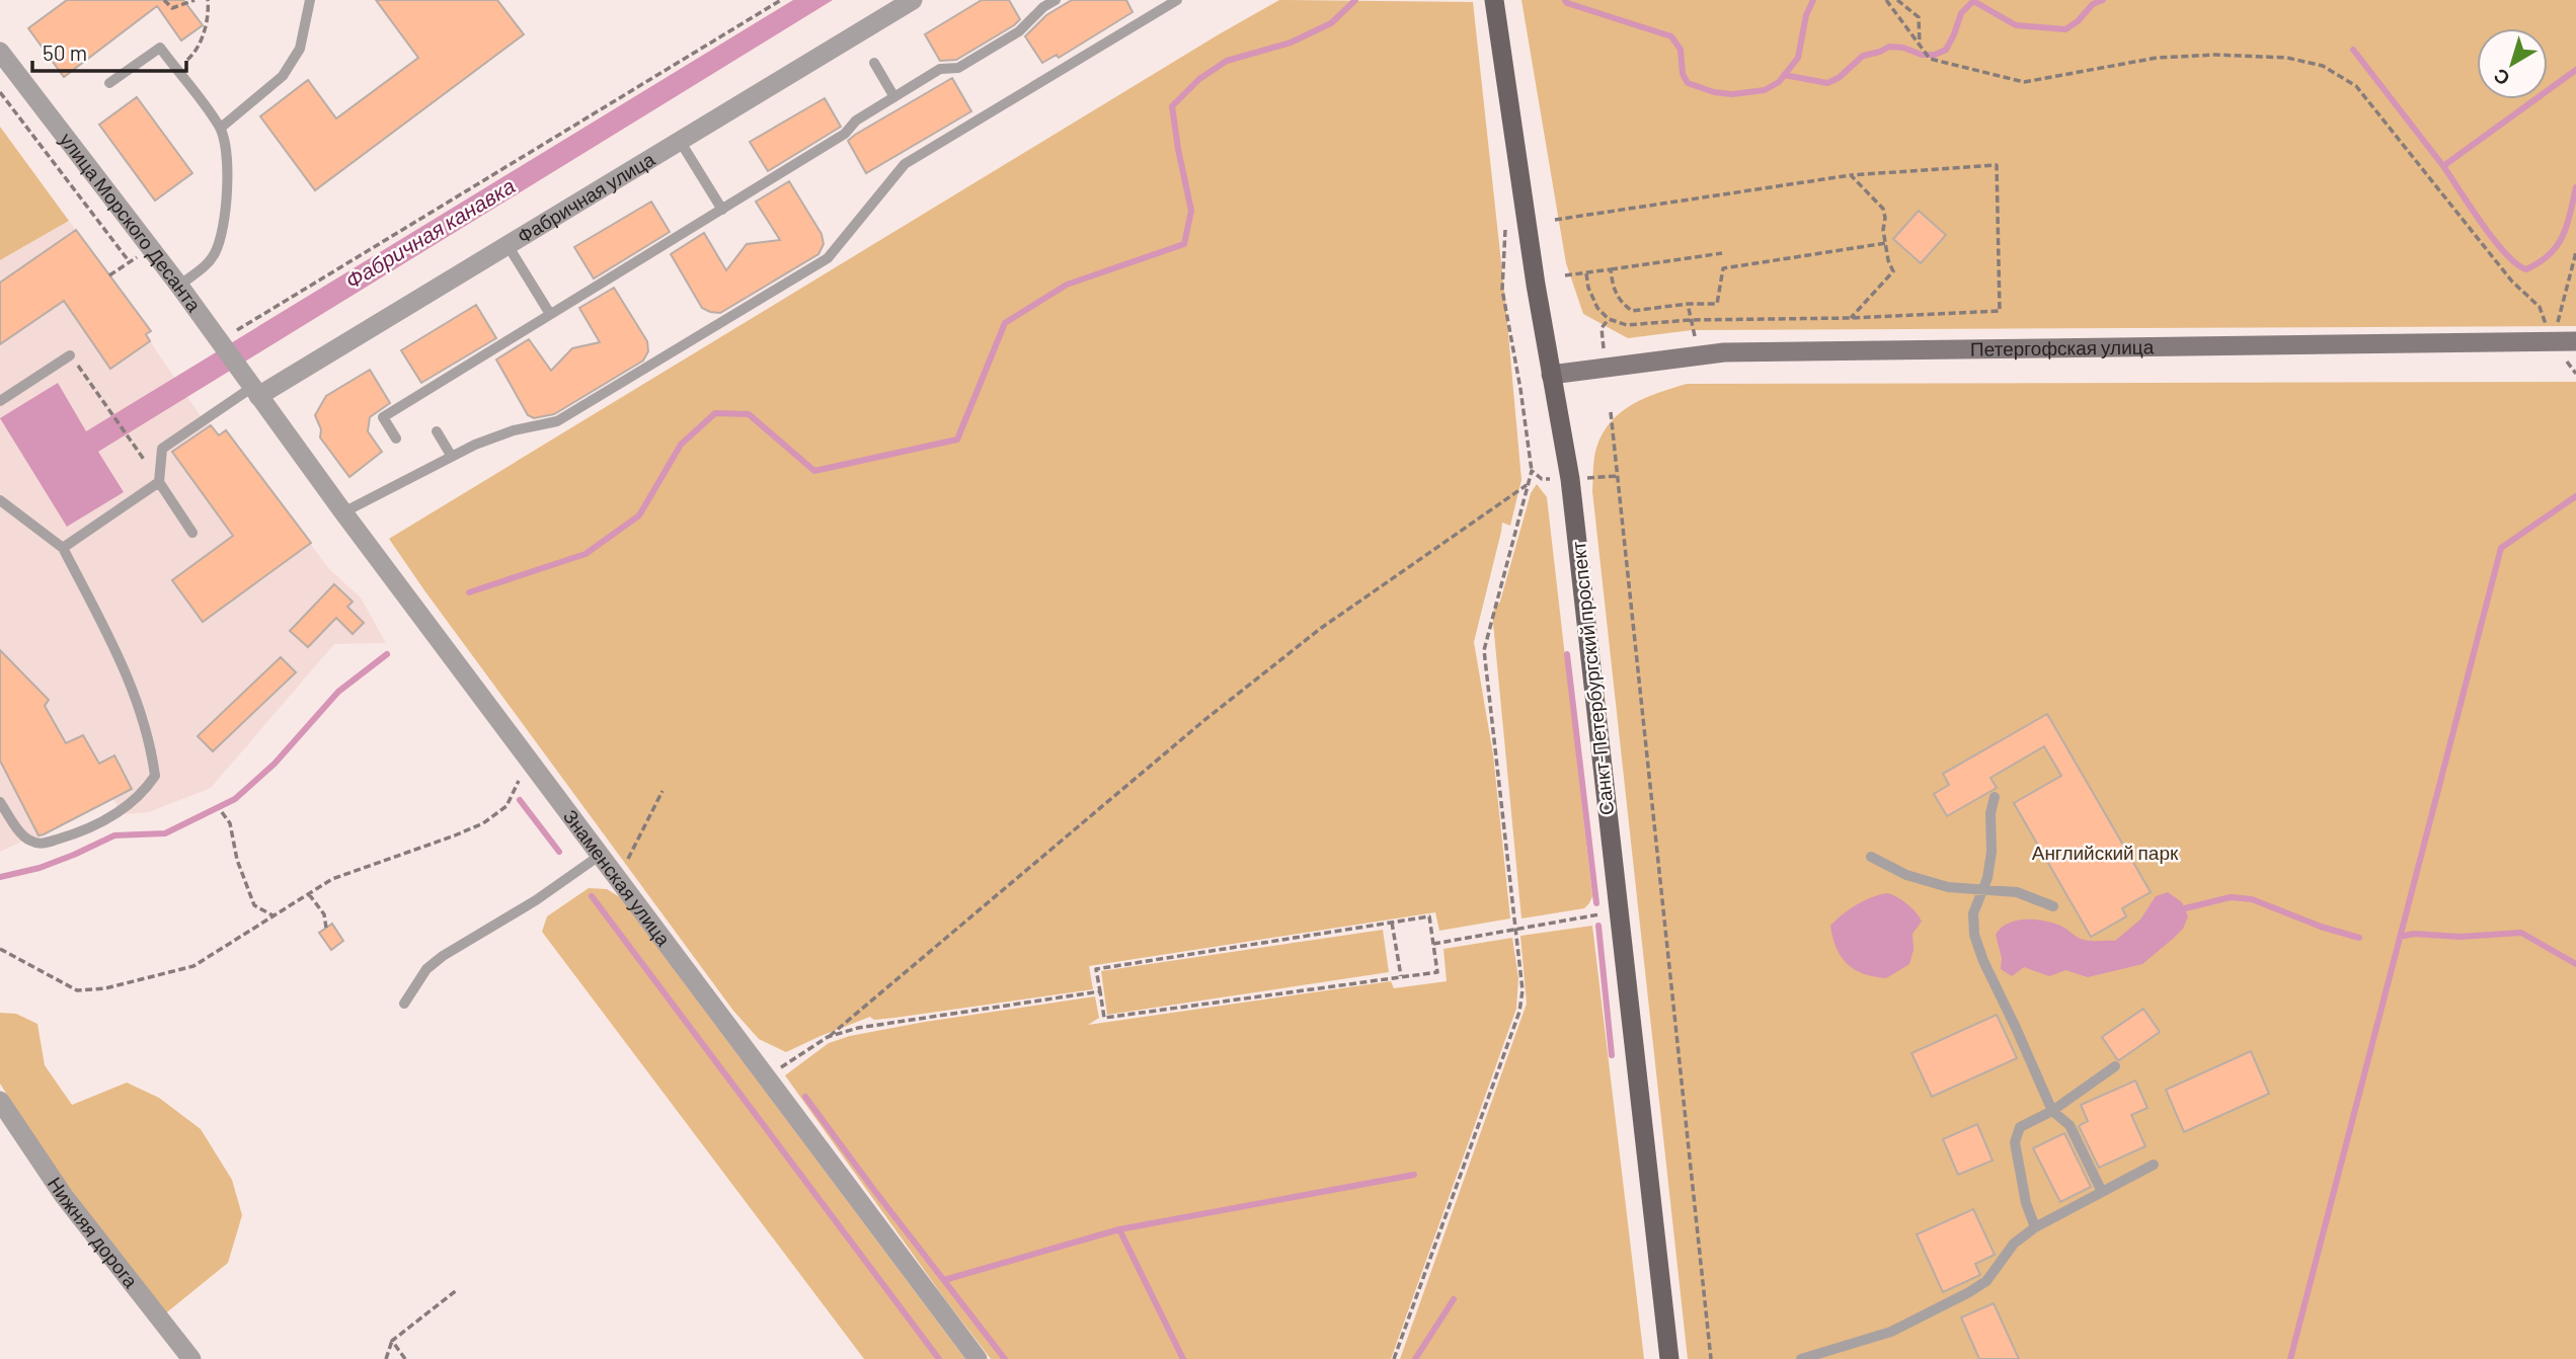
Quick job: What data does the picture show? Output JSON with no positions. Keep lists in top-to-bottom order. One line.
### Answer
{"streets":{"main road":["Петергофская улица","Санкт-Петербургский проспект"],"street":["Фабричная улица","улица Морского Десанта","Знаменская улица","Нижняя дорога"]},"crossings":[["Фабричная улица","улица Морского Десанта"],["Фабричная улица","Знаменская улица"],["улица Морского Десанта","Знаменская улица"],["Петергофская улица","Санкт-Петербургский проспект"]],"water":["Фабричная канавка"],"parks":["Английский парк"],"scale_bar":"50 m","north":"bottom left"}
